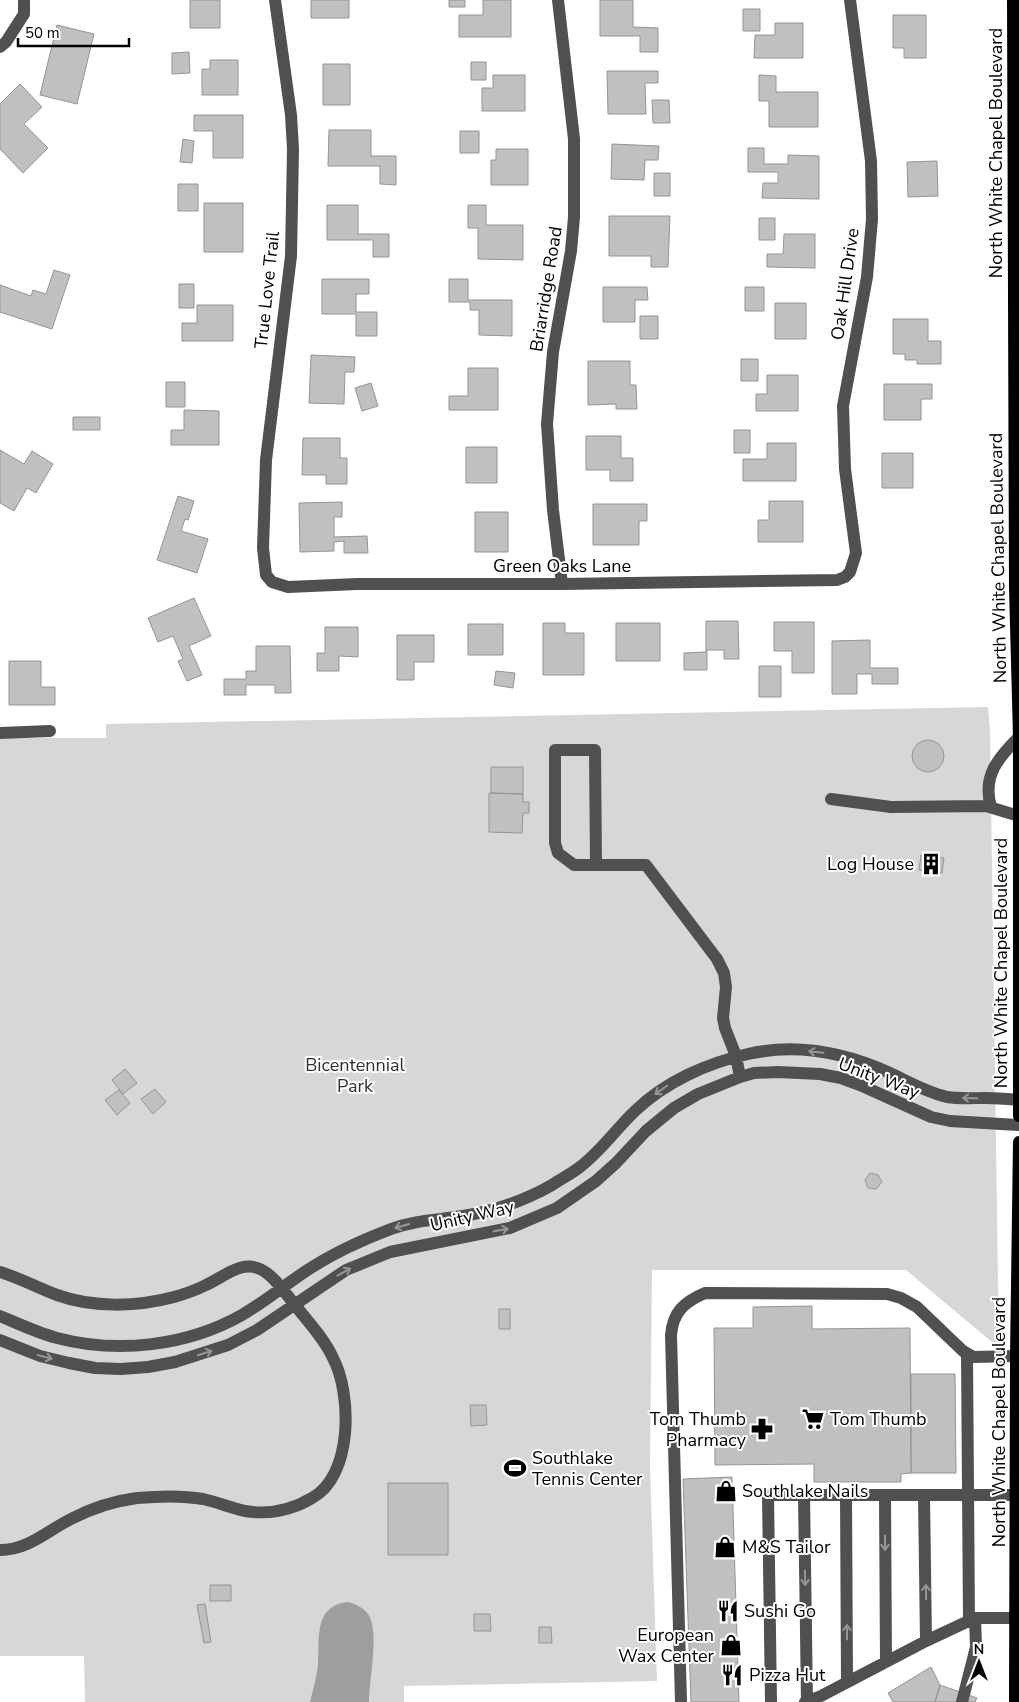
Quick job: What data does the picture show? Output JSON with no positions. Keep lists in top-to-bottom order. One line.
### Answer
{"streets":{"main road":["North White Chapel Boulevard"],"street":["Oak Hill Drive","Briarridge Road","True Love Trail","Green Oaks Lane","Unity Way"]},"crossings":[["North White Chapel Boulevard","Unity Way"],["Oak Hill Drive","Green Oaks Lane"],["Briarridge Road","Green Oaks Lane"],["True Love Trail","Green Oaks Lane"]],"parks":["Bicentennial Park"],"places":{"building":["Log House"],"supermarket":["Tom Thumb"],"pharmacy":["Tom Thumb Pharmacy"],"sports":["Southlake Tennis Center"],"shop":["Southlake Nails","M&S Tailor","European Wax Center"],"restaurant":["Sushi Go","Pizza Hut"]},"scale_bar":"50 m","north":"top"}
